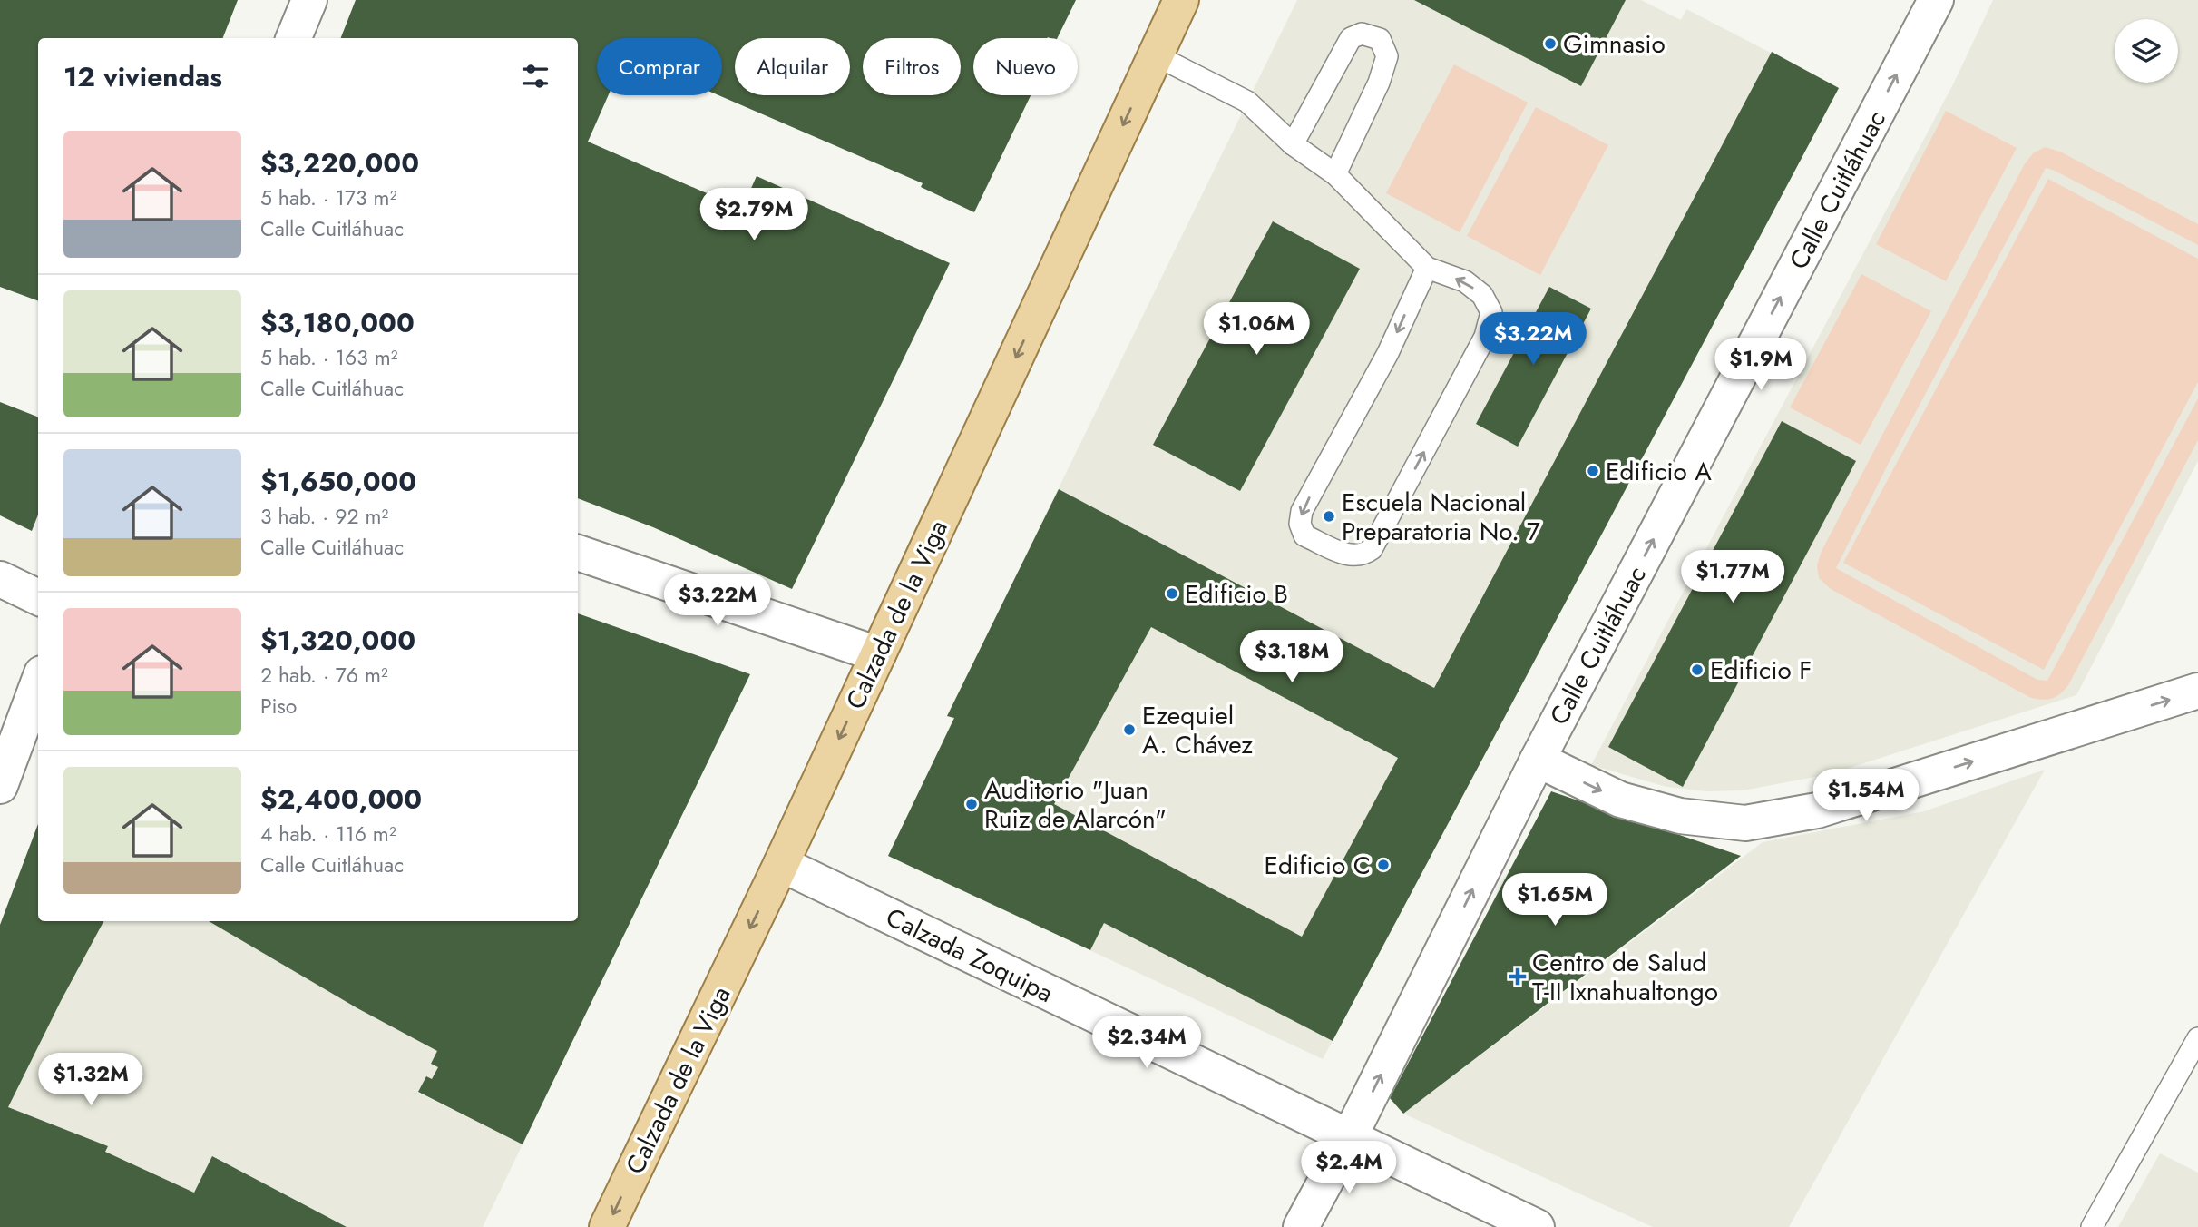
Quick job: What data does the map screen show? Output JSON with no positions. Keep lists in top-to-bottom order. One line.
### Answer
{"streets":{"main road":["Calzada de la Viga"],"street":["Calle Cuitláhuac","Calzada Zoquipa"]},"crossings":[["Calle Cuitláhuac","Calzada Zoquipa"],["Calzada de la Viga","Calzada Zoquipa"]],"one_way":["Calle Cuitláhuac","Calzada de la Viga"],"places":{"other":["Gimnasio","Edificio A","Escuela Nacional Preparatoria No. 7","Edificio B","Edificio F","Ezequiel A. Chávez","Auditorio \"Juan Ruiz de Alarcón\"","Edificio C"],"health":["Centro de Salud T-II Ixnahualtongo"]},"page":{"chip":["Comprar","Alquilar","Filtros","Nuevo"],"heading":"12 viviendas","list":[{"name":"$3,220,000","note":"5 hab. · 173 m² · Calle Cuitláhuac"},{"name":"$3,180,000","note":"5 hab. · 163 m² · Calle Cuitláhuac"},{"name":"$1,650,000","note":"3 hab. · 92 m² · Calle Cuitláhuac"},{"name":"$1,320,000","note":"2 hab. · 76 m² · Piso"},{"name":"$2,400,000","note":"4 hab. · 116 m² · Calle Cuitláhuac"}],"price":["$2.79M","$1.06M","$3.22M","$1.9M","$1.77M","$3.22M","$3.18M","$1.54M","$1.65M","$2.34M","$1.32M","$2.4M"]}}
